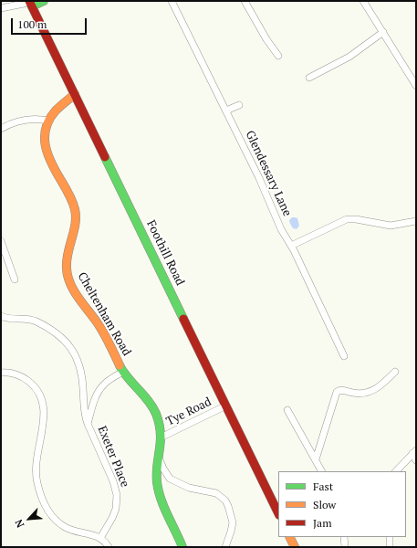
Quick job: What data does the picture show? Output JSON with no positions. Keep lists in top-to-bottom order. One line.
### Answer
{"streets":{"main road":["Foothill Road","Cheltenham Road"],"street":["Glendessary Lane","Tye Road","Exeter Place"]},"crossings":[["Foothill Road","Tye Road"],["Cheltenham Road","Tye Road"],["Cheltenham Road","Exeter Place"]],"legend":["Fast","Slow","Jam"],"scale_bar":"100 m","north":"bottom left"}
